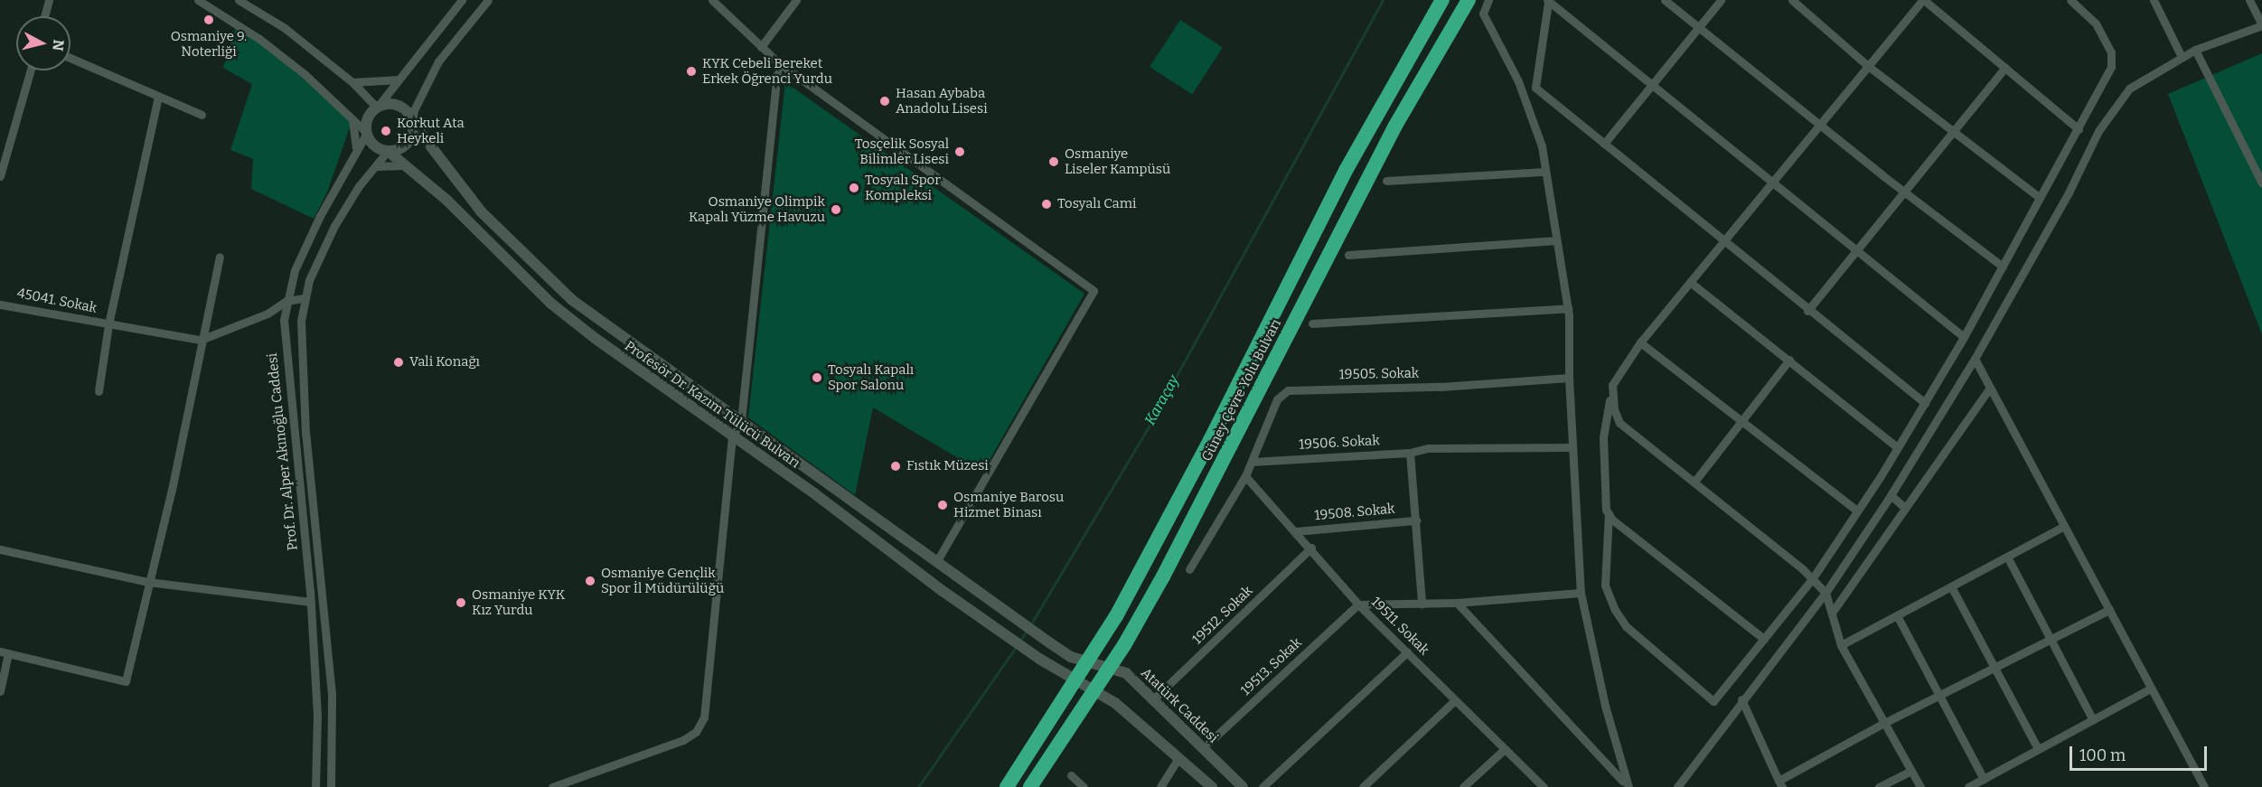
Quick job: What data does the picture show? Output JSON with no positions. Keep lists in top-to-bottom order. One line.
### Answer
{"streets":{"highway":["Güney Çevre Yolu Bulvarı"],"street":["45041. Sokak","19505. Sokak","Profesör Dr. Kazım Tülücü Bulvarı","19506. Sokak","Prof. Dr. Alper Akınoğlu Caddesi","19508. Sokak","19512. Sokak","19511. Sokak","19513. Sokak","Atatürk Caddesi"]},"crossings":[["19505. Sokak","19506. Sokak"],["19505. Sokak","19511. Sokak"],["Güney Çevre Yolu Bulvarı","Profesör Dr. Kazım Tülücü Bulvarı"],["Güney Çevre Yolu Bulvarı","Atatürk Caddesi"],["Profesör Dr. Kazım Tülücü Bulvarı","Prof. Dr. Alper Akınoğlu Caddesi"],["Profesör Dr. Kazım Tülücü Bulvarı","Atatürk Caddesi"],["19508. Sokak","19511. Sokak"],["19512. Sokak","19511. Sokak"],["19512. Sokak","Atatürk Caddesi"],["19511. Sokak","19513. Sokak"],["19513. Sokak","Atatürk Caddesi"]],"water":["Karaçay"],"places":["Osmaniye 9. Noterliği","KYK Cebeli Bereket Erkek Öğrenci Yurdu","Hasan Aybaba Anadolu Lisesi","Korkut Ata Heykeli","Tosçelik Sosyal Bilimler Lisesi","Osmaniye Liseler Kampüsü","Tosyalı Spor Kompleksi","Tosyalı Cami","Osmaniye Olimpik Kapalı Yüzme Havuzu","Vali Konağı","Tosyalı Kapalı Spor Salonu","Fıstık Müzesi","Osmaniye Barosu Hizmet Binası","Osmaniye Gençlik Spor İl Müdürülüğü","Osmaniye KYK Kız Yurdu"],"scale_bar":"100 m","north":"right"}
